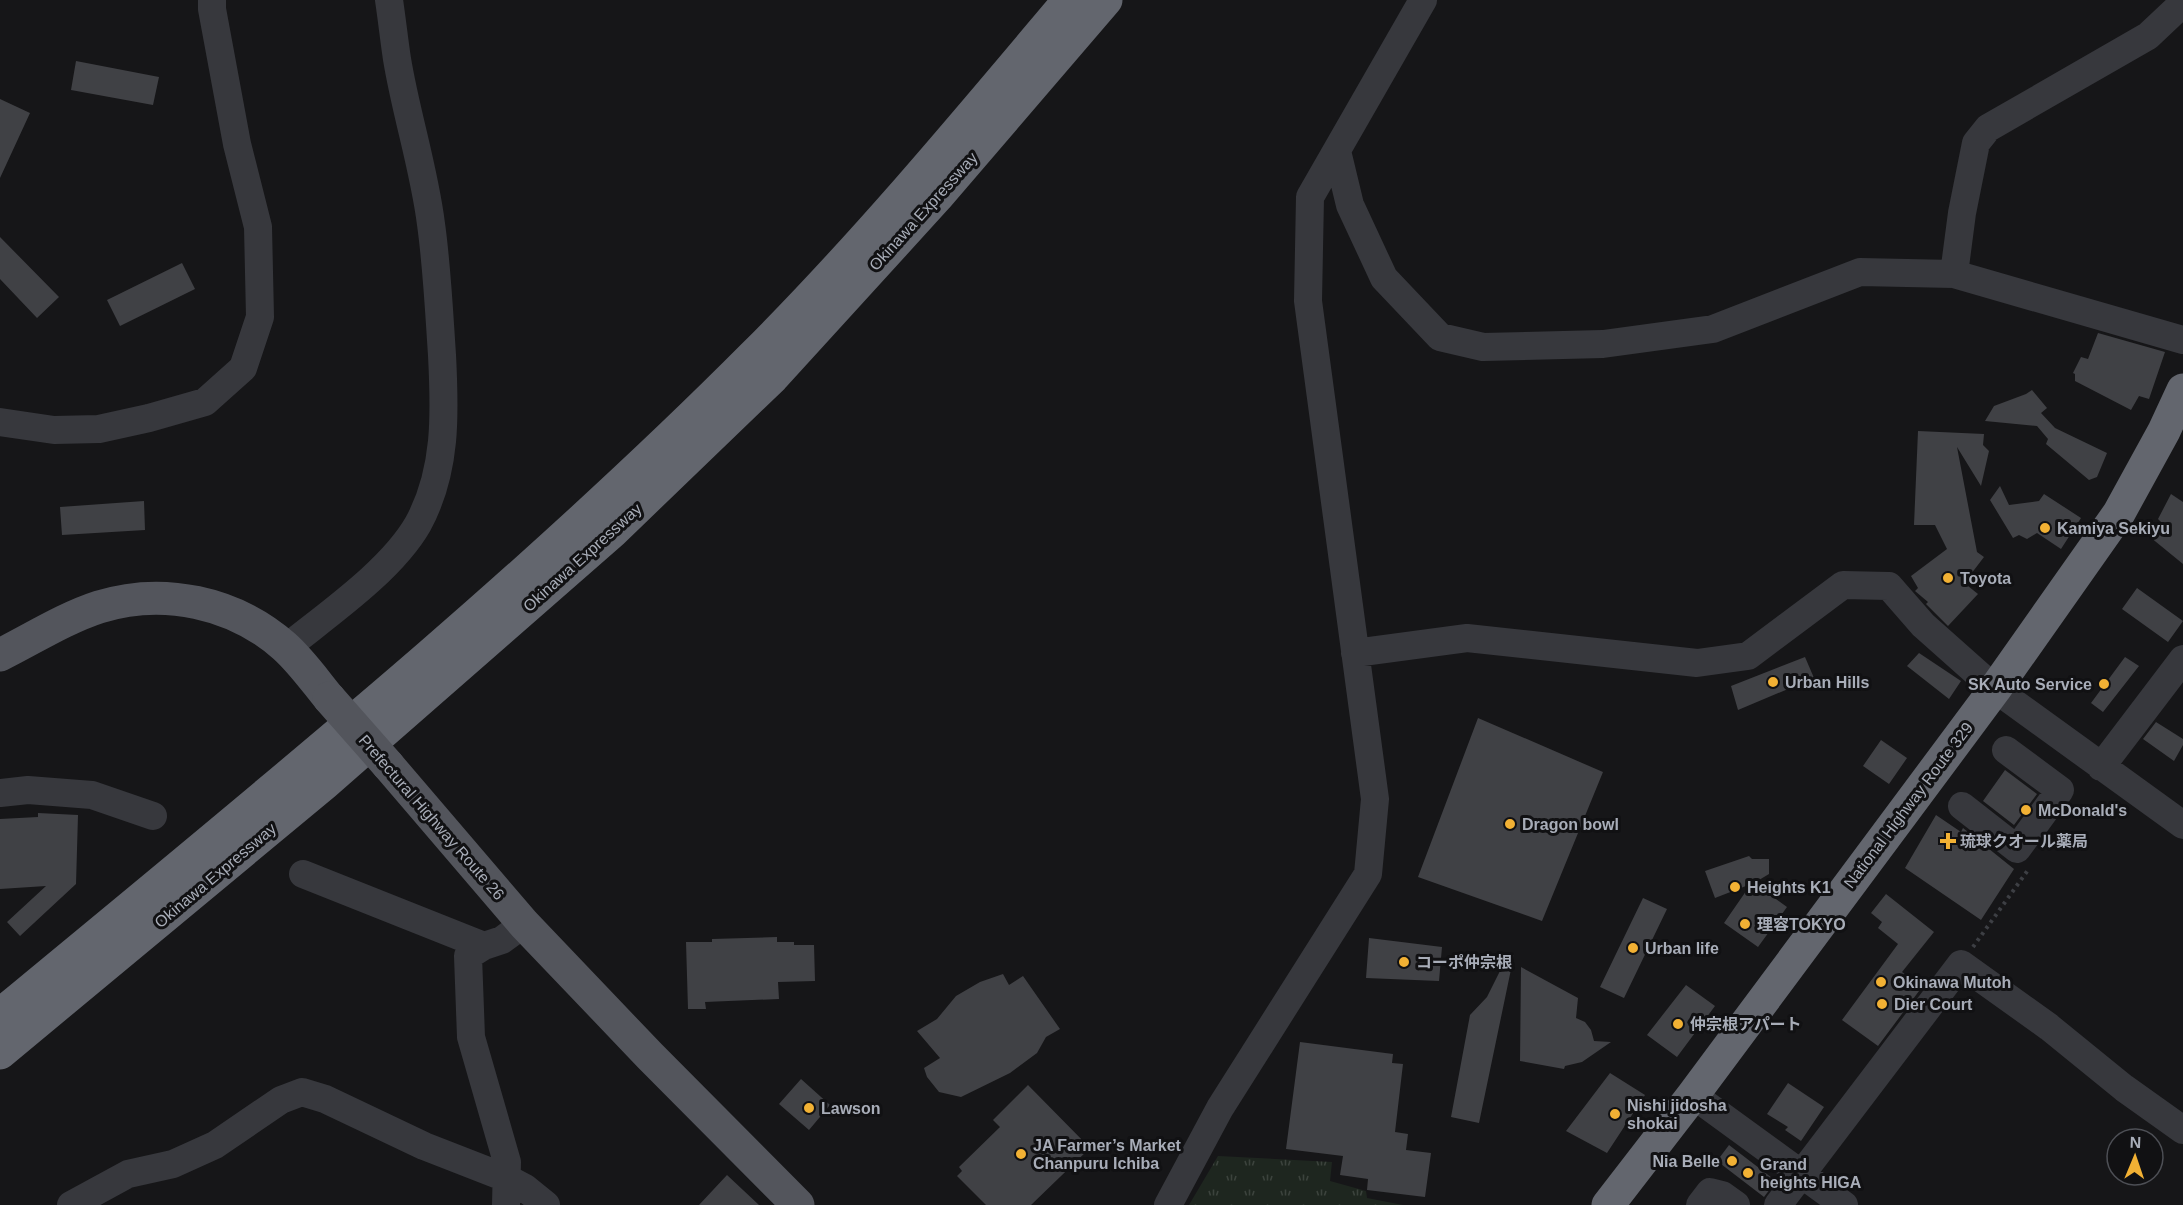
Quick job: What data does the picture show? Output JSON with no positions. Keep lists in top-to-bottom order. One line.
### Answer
{"streets":{"highway":["Okinawa Expressway","National Highway Route 329"],"main road":["Prefectural Highway Route 26"]},"places":{"other":["Kamiya Sekiyu","Toyota","Urban Hills","SK Auto Service","McDonald's","Dragon bowl","Heights K1","理容TOKYO","Urban life","コーポ仲宗根","Okinawa Mutoh","Dier Court","仲宗根アパート","Lawson","Nishi jidosha shokai","JA Farmer’s Market Chanpuru Ichiba","Nia Belle","Grand heights HIGA"],"health":["琉球クオール薬局"]},"north":"top"}
